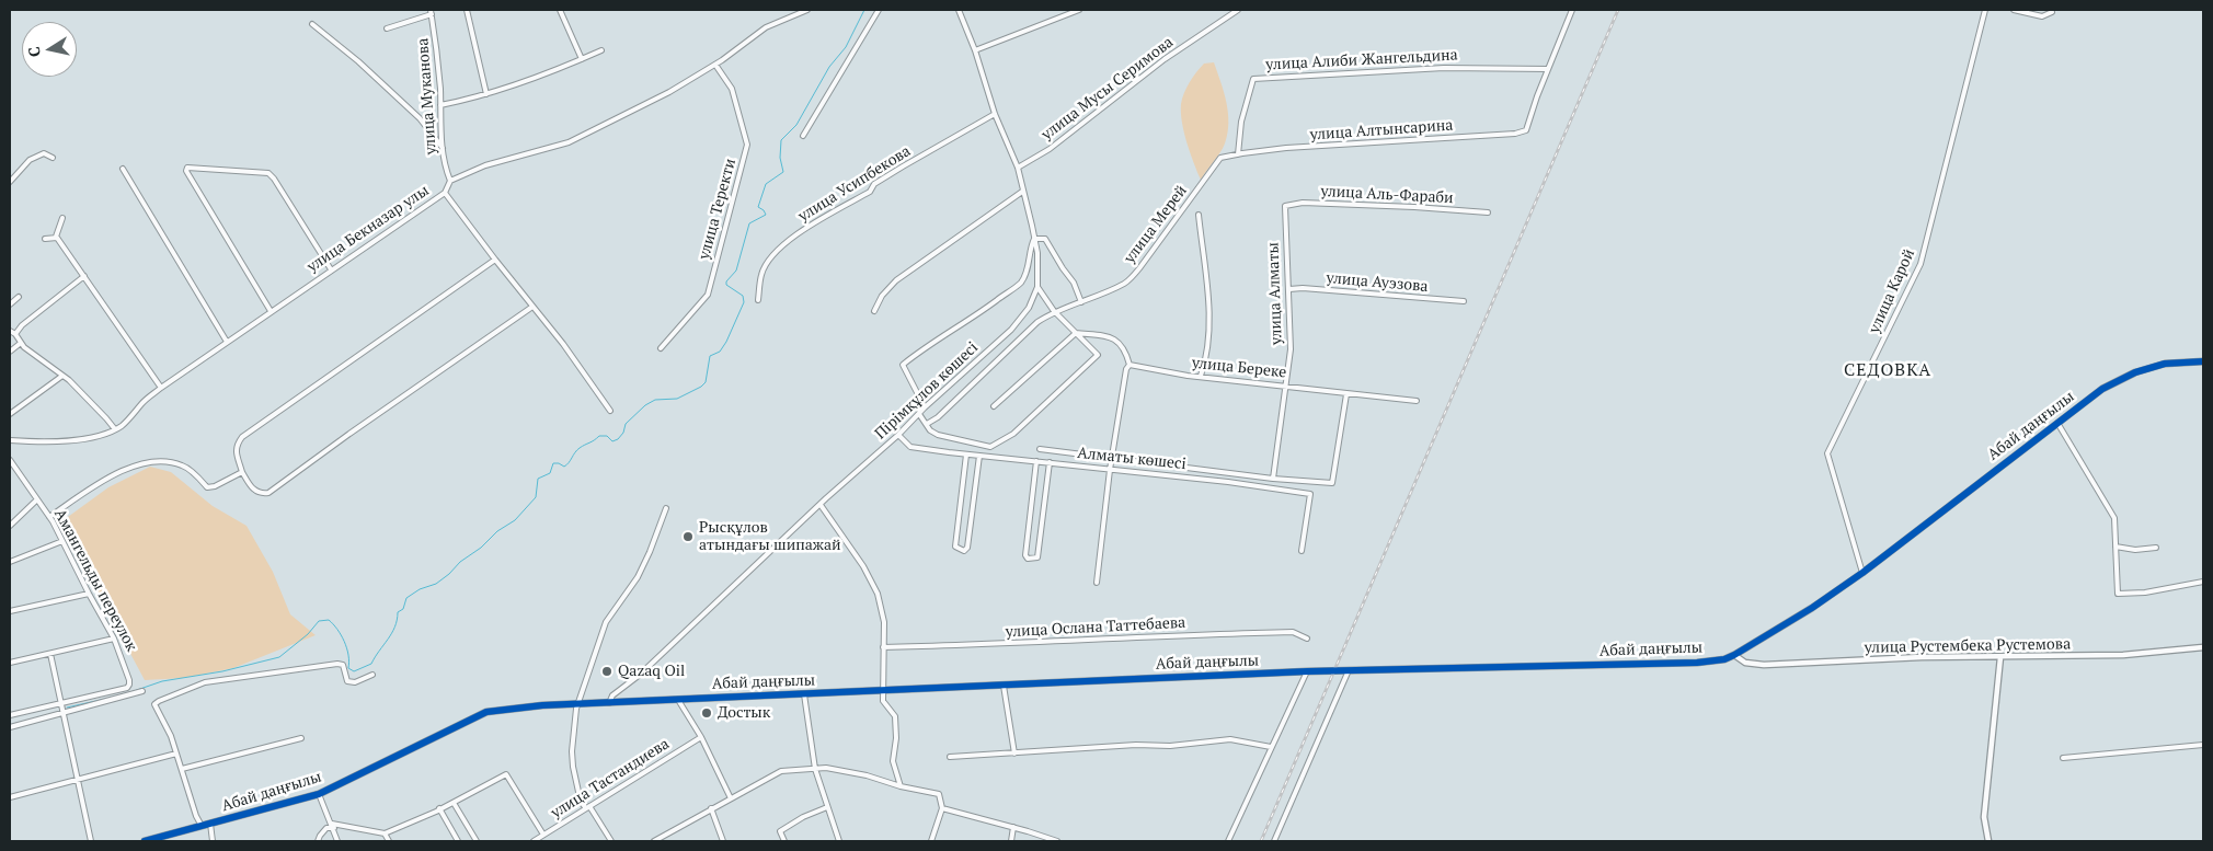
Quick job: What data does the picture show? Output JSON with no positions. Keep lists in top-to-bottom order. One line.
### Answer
{"streets":{"street":["улица Алиби Жангельдина","улица Мусы Серимова","улица Муканова","улица Алтынсарина","улица Усипбекова","улица Аль-Фараби","улица Теректи","улица Мерей","улица Бекназар улы","улица Ауэзова","улица Карой","улица Алматы","улица Береке","Пірімқұлов көшесі","Абай даңғылы","Алматы көшесі","Амангельды переулок","улица Ослана Таттебаева","улица Рустембека Рустемова","улица Тастандиева"]},"crossings":[["улица Алиби Жангельдина","улица Алтынсарина"],["улица Алиби Жангельдина","улица Мерей"],["улица Мусы Серимова","Пірімқұлов көшесі"],["улица Муканова","улица Бекназар улы"],["улица Алтынсарина","улица Мерей"],["улица Усипбекова","Пірімқұлов көшесі"],["улица Аль-Фараби","улица Алматы"],["улица Ауэзова","улица Алматы"],["улица Карой","Абай даңғылы"],["улица Алматы","улица Береке"],["Пірімқұлов көшесі","Абай даңғылы"],["Пірімқұлов көшесі","Алматы көшесі"],["Абай даңғылы","улица Рустембека Рустемова"]],"districts":["СЕДОВКА"],"places":["Рысқұлов атындағы шипажай","Qazaq Oil","Достык"],"north":"left"}
